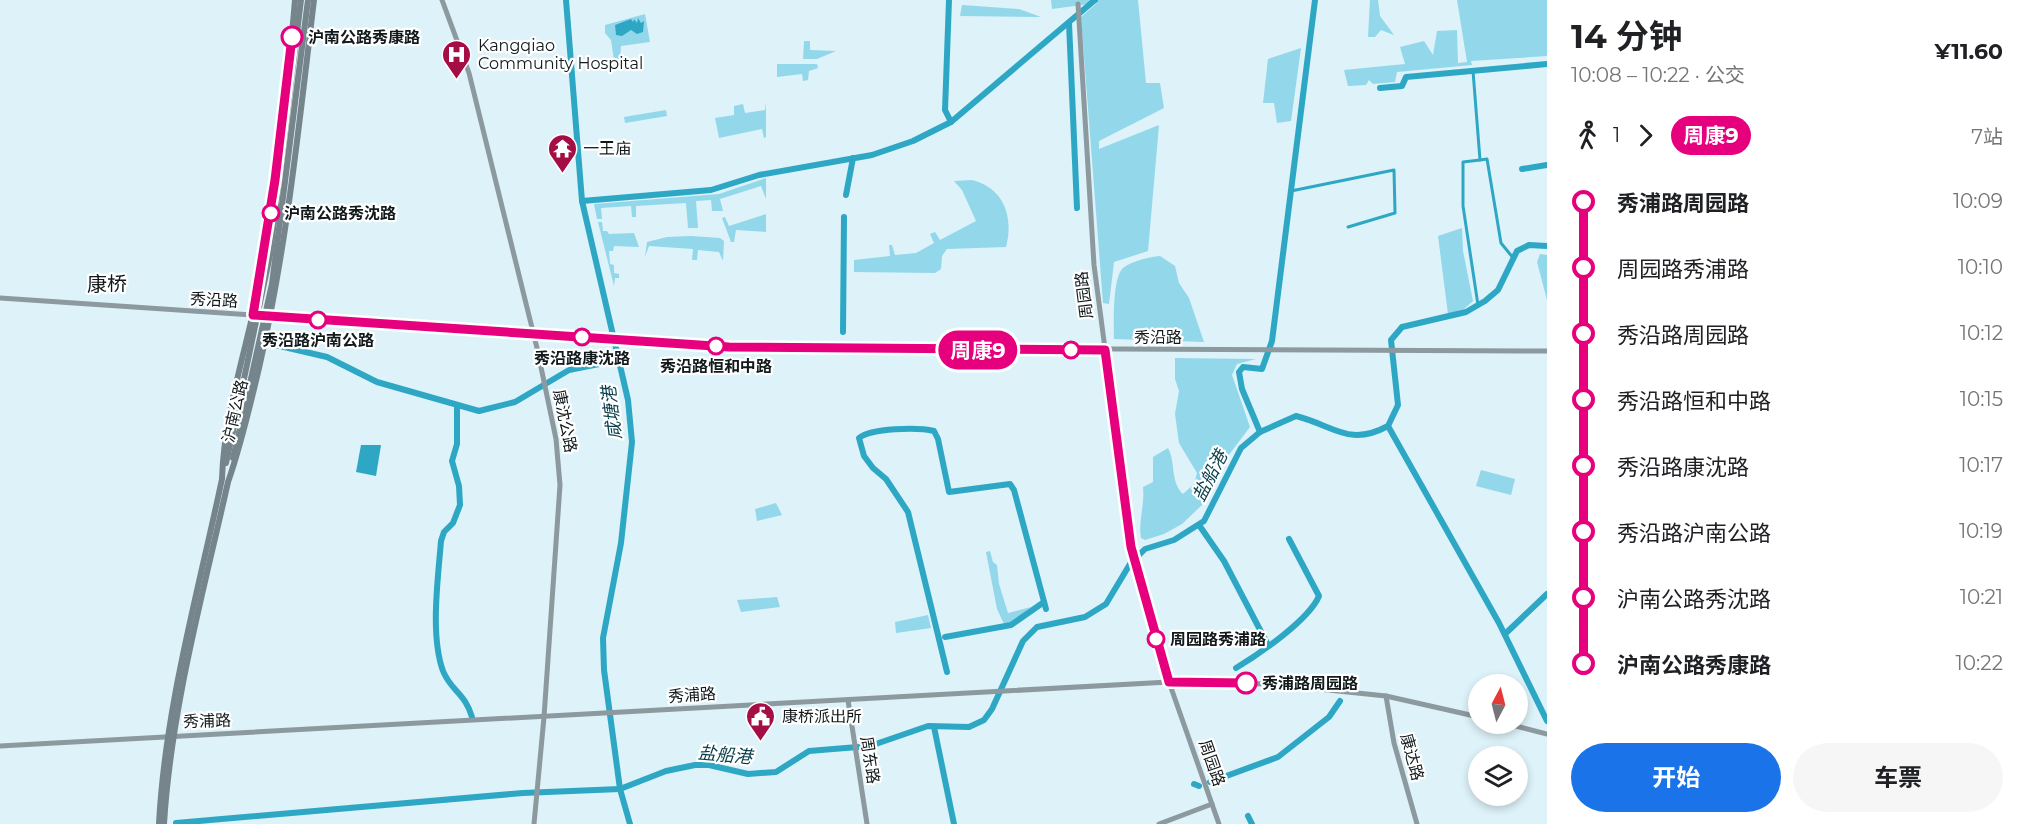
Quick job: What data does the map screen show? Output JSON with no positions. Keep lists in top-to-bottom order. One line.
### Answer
{"streets":{"main road":["周园路","秀沿路","沪南公路","康沈公路","秀浦路","康达路","周东路"]},"crossings":[["周园路","秀沿路"],["周园路","秀浦路"],["秀沿路","沪南公路"],["秀沿路","康沈公路"],["沪南公路","秀浦路"],["康沈公路","秀浦路"],["秀浦路","康达路"],["秀浦路","周东路"]],"districts":["康桥"],"water":["咸塘港","盐船港"],"places":{"other":["沪南公路秀康路","沪南公路秀沈路","秀沿路沪南公路","秀沿路康沈路","秀沿路恒和中路","周园路秀浦路","秀浦路周园路"],"hospital":["Kangqiao Community Hospital"],"temple":["一王庙"],"public building":["康桥派出所"]},"lines":["bus line 周康9"],"north":"top","page":{"on_map":"周康9","heading":["14 分钟","10:08 – 10:22 · 公交","¥11.60"],"legs":["1","周康9","7站"],"list":[{"name":"秀浦路周园路","value":"10:09"},{"name":"周园路秀浦路","value":"10:10"},{"name":"秀沿路周园路","value":"10:12"},{"name":"秀沿路恒和中路","value":"10:15"},{"name":"秀沿路康沈路","value":"10:17"},{"name":"秀沿路沪南公路","value":"10:19"},{"name":"沪南公路秀沈路","value":"10:21"},{"name":"沪南公路秀康路","value":"10:22"}],"buttons":["开始","车票"]}}
